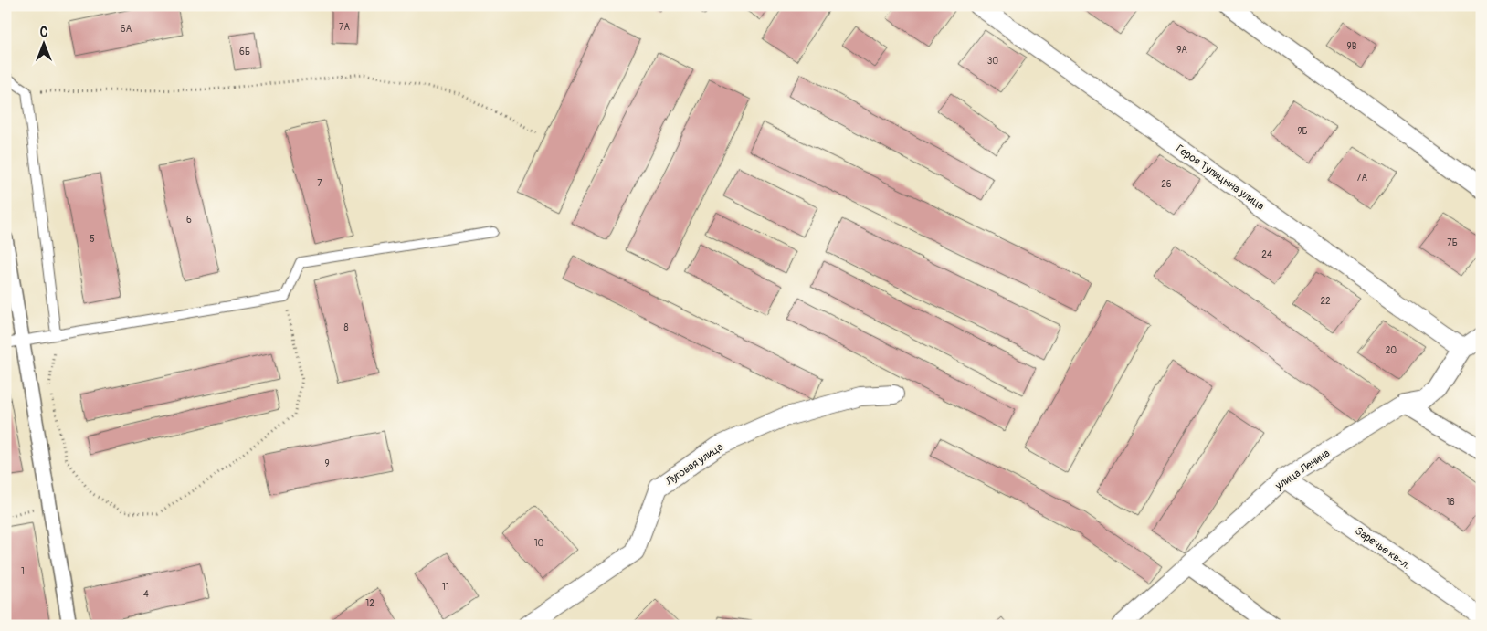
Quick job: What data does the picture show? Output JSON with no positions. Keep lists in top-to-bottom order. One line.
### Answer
{"streets":{"street":["Героя Тупицына улица","Луговая улица","улица Ленина","Заречье кв-л."]},"crossings":[["Героя Тупицына улица","улица Ленина"],["улица Ленина","Заречье кв-л."]],"house_numbers":["7А","6А","9В","9А","6Б","30","9Б","7А","7","26","6","5","7Б","24","22","8","20","9","18","10","1","11","4","12"],"north":"top"}
